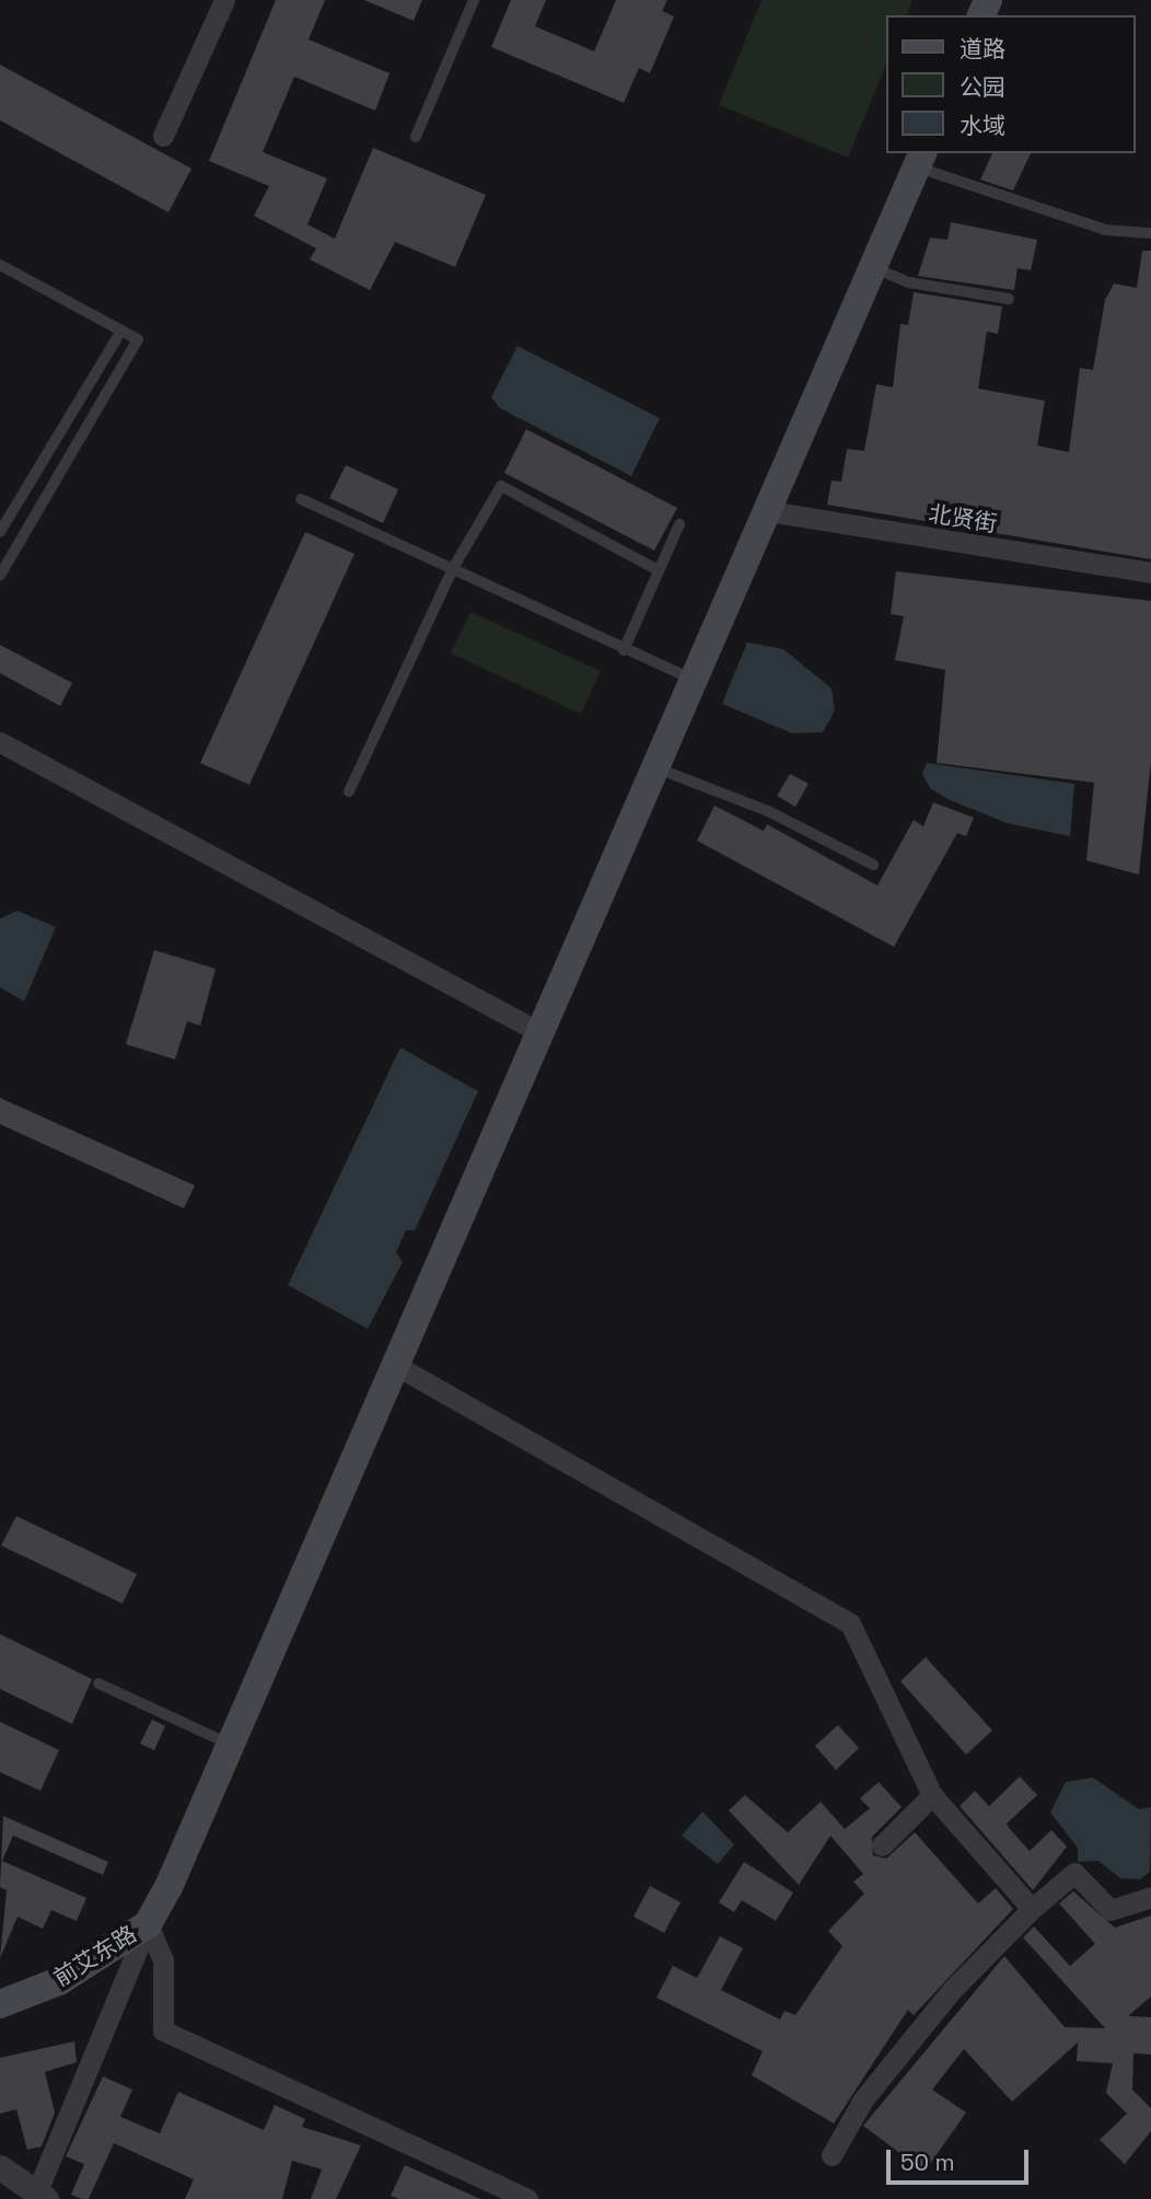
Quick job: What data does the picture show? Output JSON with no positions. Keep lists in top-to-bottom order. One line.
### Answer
{"streets":{"main road":["前艾东路"],"street":["北贤街"]},"legend":["道路","公园","水域"],"scale_bar":"50 m"}
